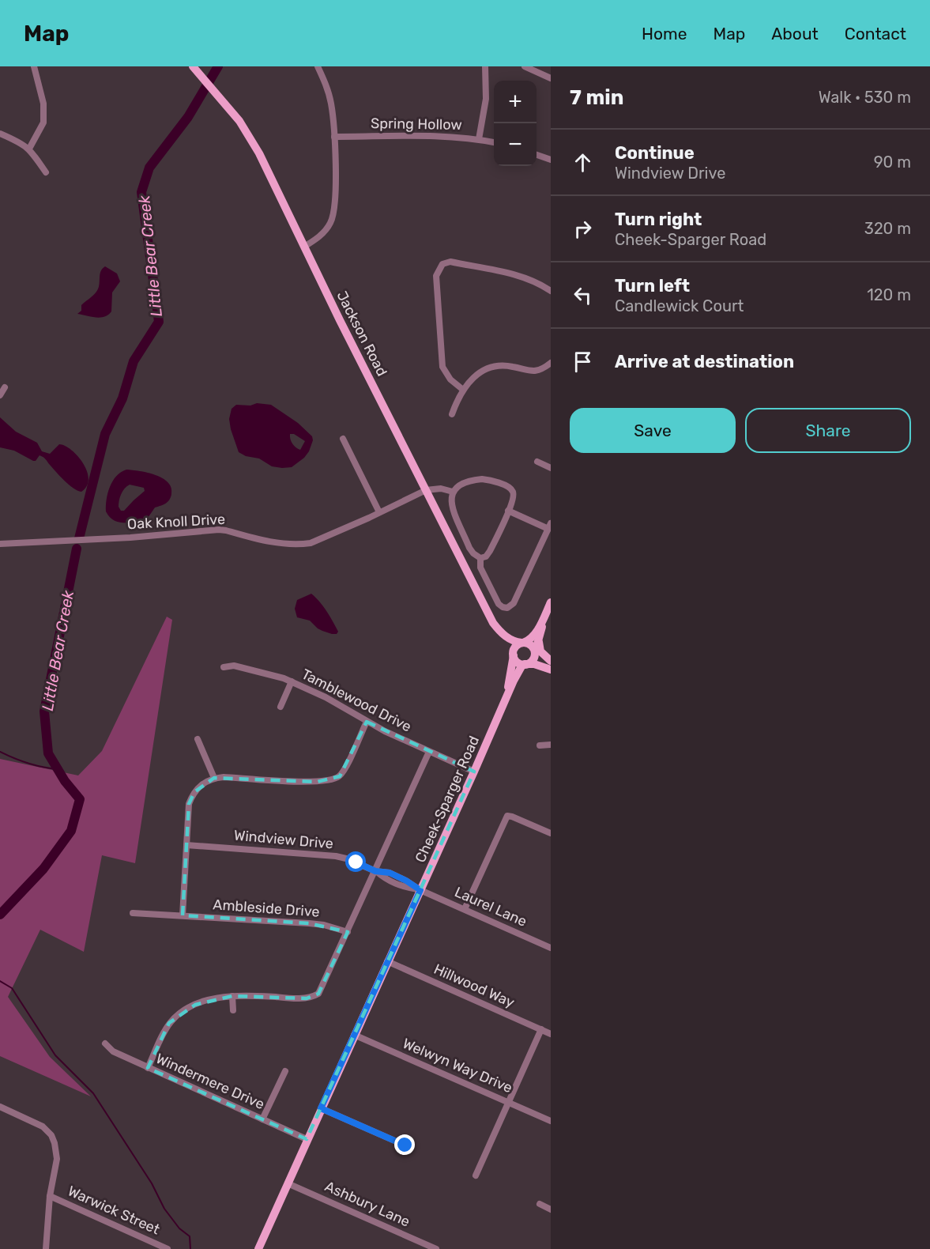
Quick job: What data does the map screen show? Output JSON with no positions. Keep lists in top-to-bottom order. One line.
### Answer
{"streets":{"main road":["Jackson Road","Cheek-Sparger Road"],"street":["Spring Hollow","Oak Knoll Drive","Tamblewood Drive","Windview Drive","Laurel Lane","Ambleside Drive","Hillwood Way","Welwyn Way Drive","Windermere Drive","Ashbury Lane","Warwick Street"]},"crossings":[["Jackson Road","Oak Knoll Drive"],["Jackson Road","Cheek-Sparger Road"],["Tamblewood Drive","Cheek-Sparger Road"],["Cheek-Sparger Road","Windview Drive"],["Cheek-Sparger Road","Laurel Lane"],["Cheek-Sparger Road","Hillwood Way"],["Cheek-Sparger Road","Welwyn Way Drive"],["Cheek-Sparger Road","Windermere Drive"],["Cheek-Sparger Road","Ashbury Lane"],["Windview Drive","Laurel Lane"]],"water":["Little Bear Creek"],"page":{"header":"Map","nav":["Home","Map","About","Contact"],"heading":["7 min","Walk · 530 m"],"map_buttons":["+","−"],"list":[["Continue","Windview Drive","90 m"],["Turn right","Cheek-Sparger Road","320 m"],["Turn left","Candlewick Court","120 m"],"Arrive at destination"],"buttons":["Save","Share"]}}
